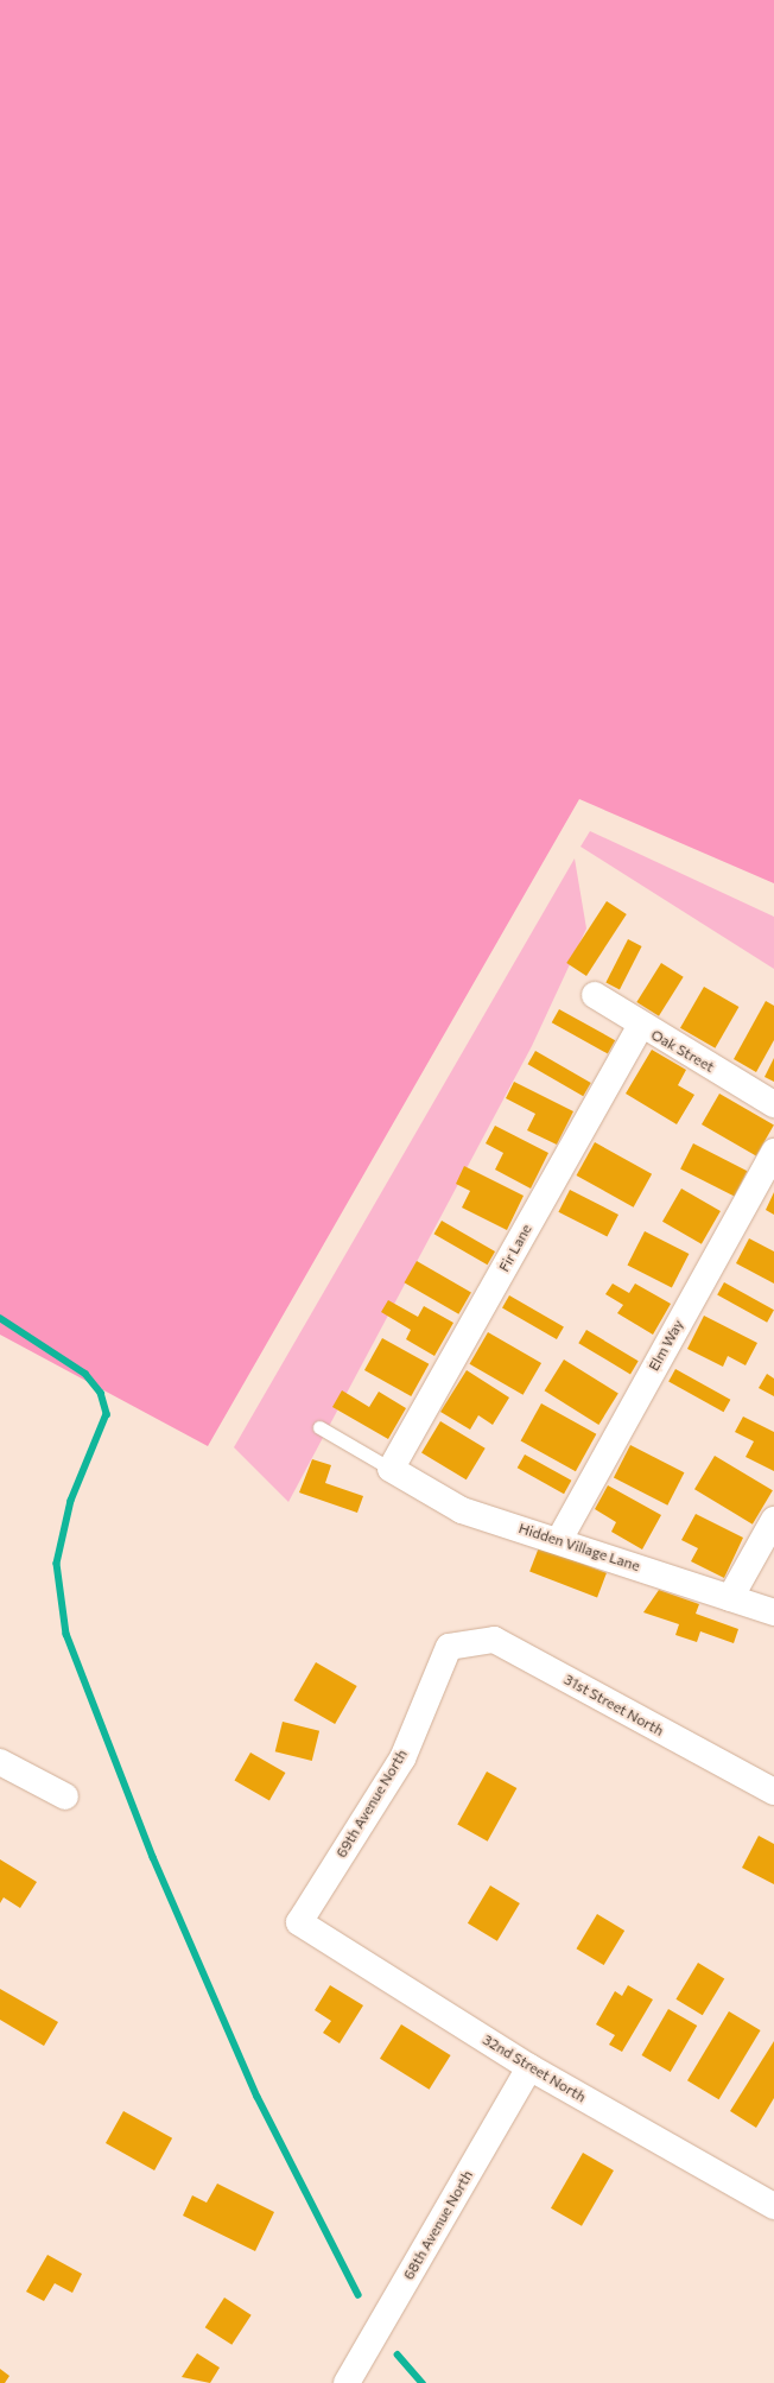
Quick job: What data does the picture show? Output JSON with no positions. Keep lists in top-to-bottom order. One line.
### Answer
{"streets":{"street":["Oak Street","Fir Lane","Elm Way","Hidden Village Lane","31st Street North","69th Avenue North","32nd Street North","68th Avenue North"]},"crossings":[["Oak Street","Fir Lane"],["Fir Lane","Hidden Village Lane"],["Elm Way","Hidden Village Lane"],["31st Street North","69th Avenue North"],["69th Avenue North","32nd Street North"],["32nd Street North","68th Avenue North"]]}
